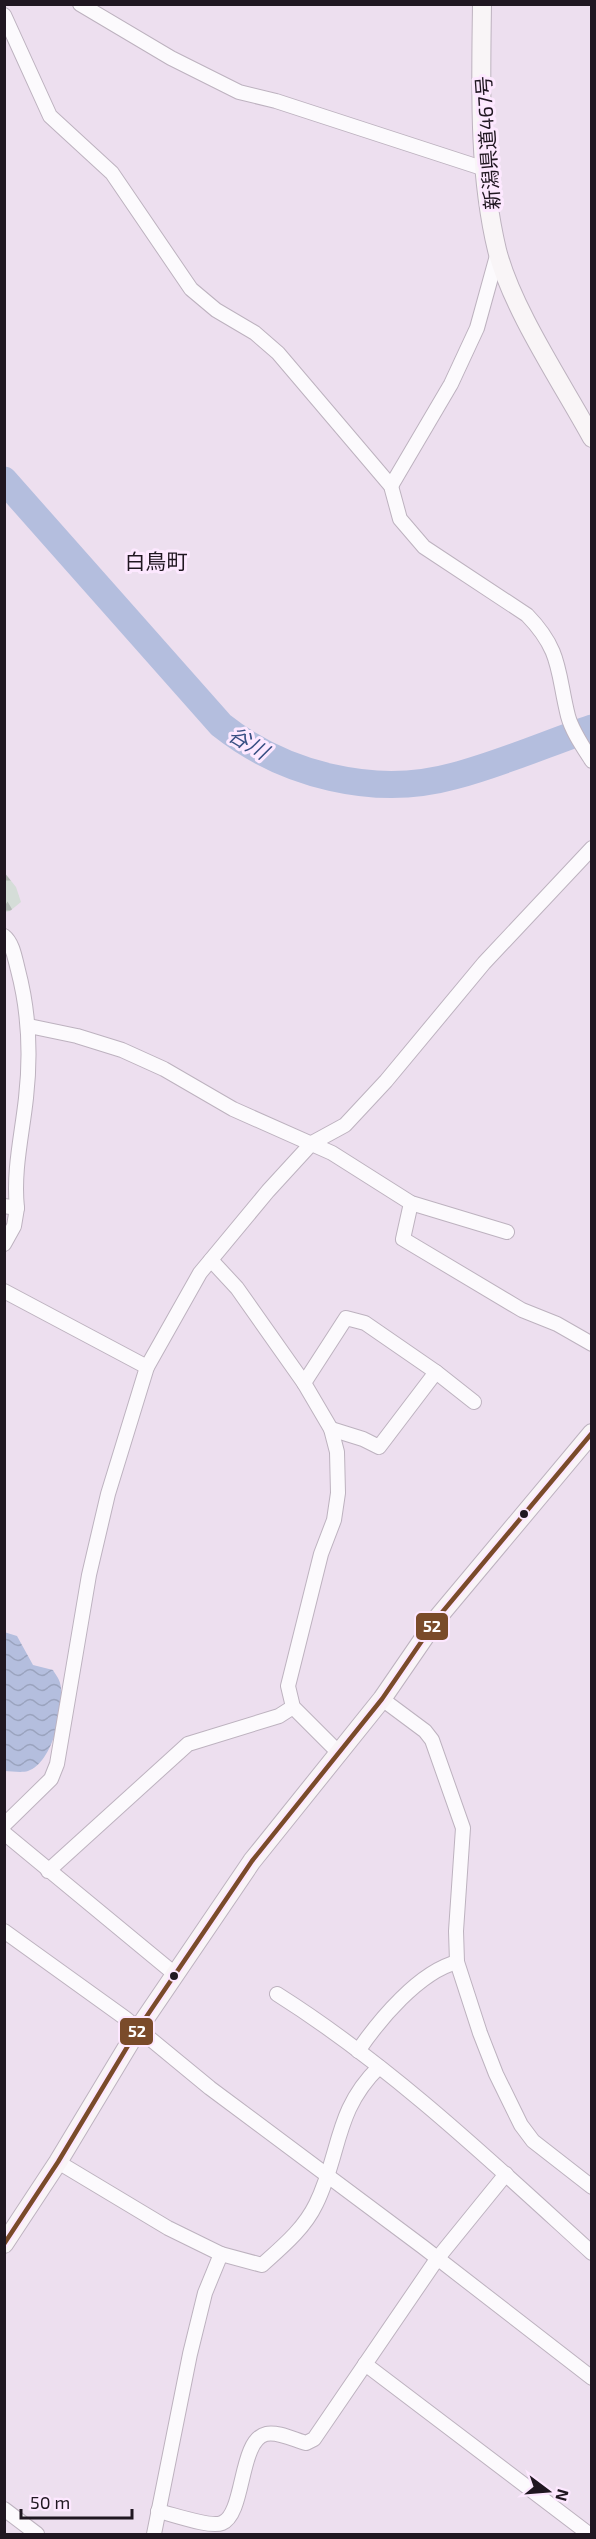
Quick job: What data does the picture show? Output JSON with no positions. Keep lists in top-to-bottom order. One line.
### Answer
{"streets":{"main road":["新潟県道467号"]},"districts":["白鳥町"],"water":["谷川"],"lines":["transit line 52"],"scale_bar":"50 m","north":"right"}
